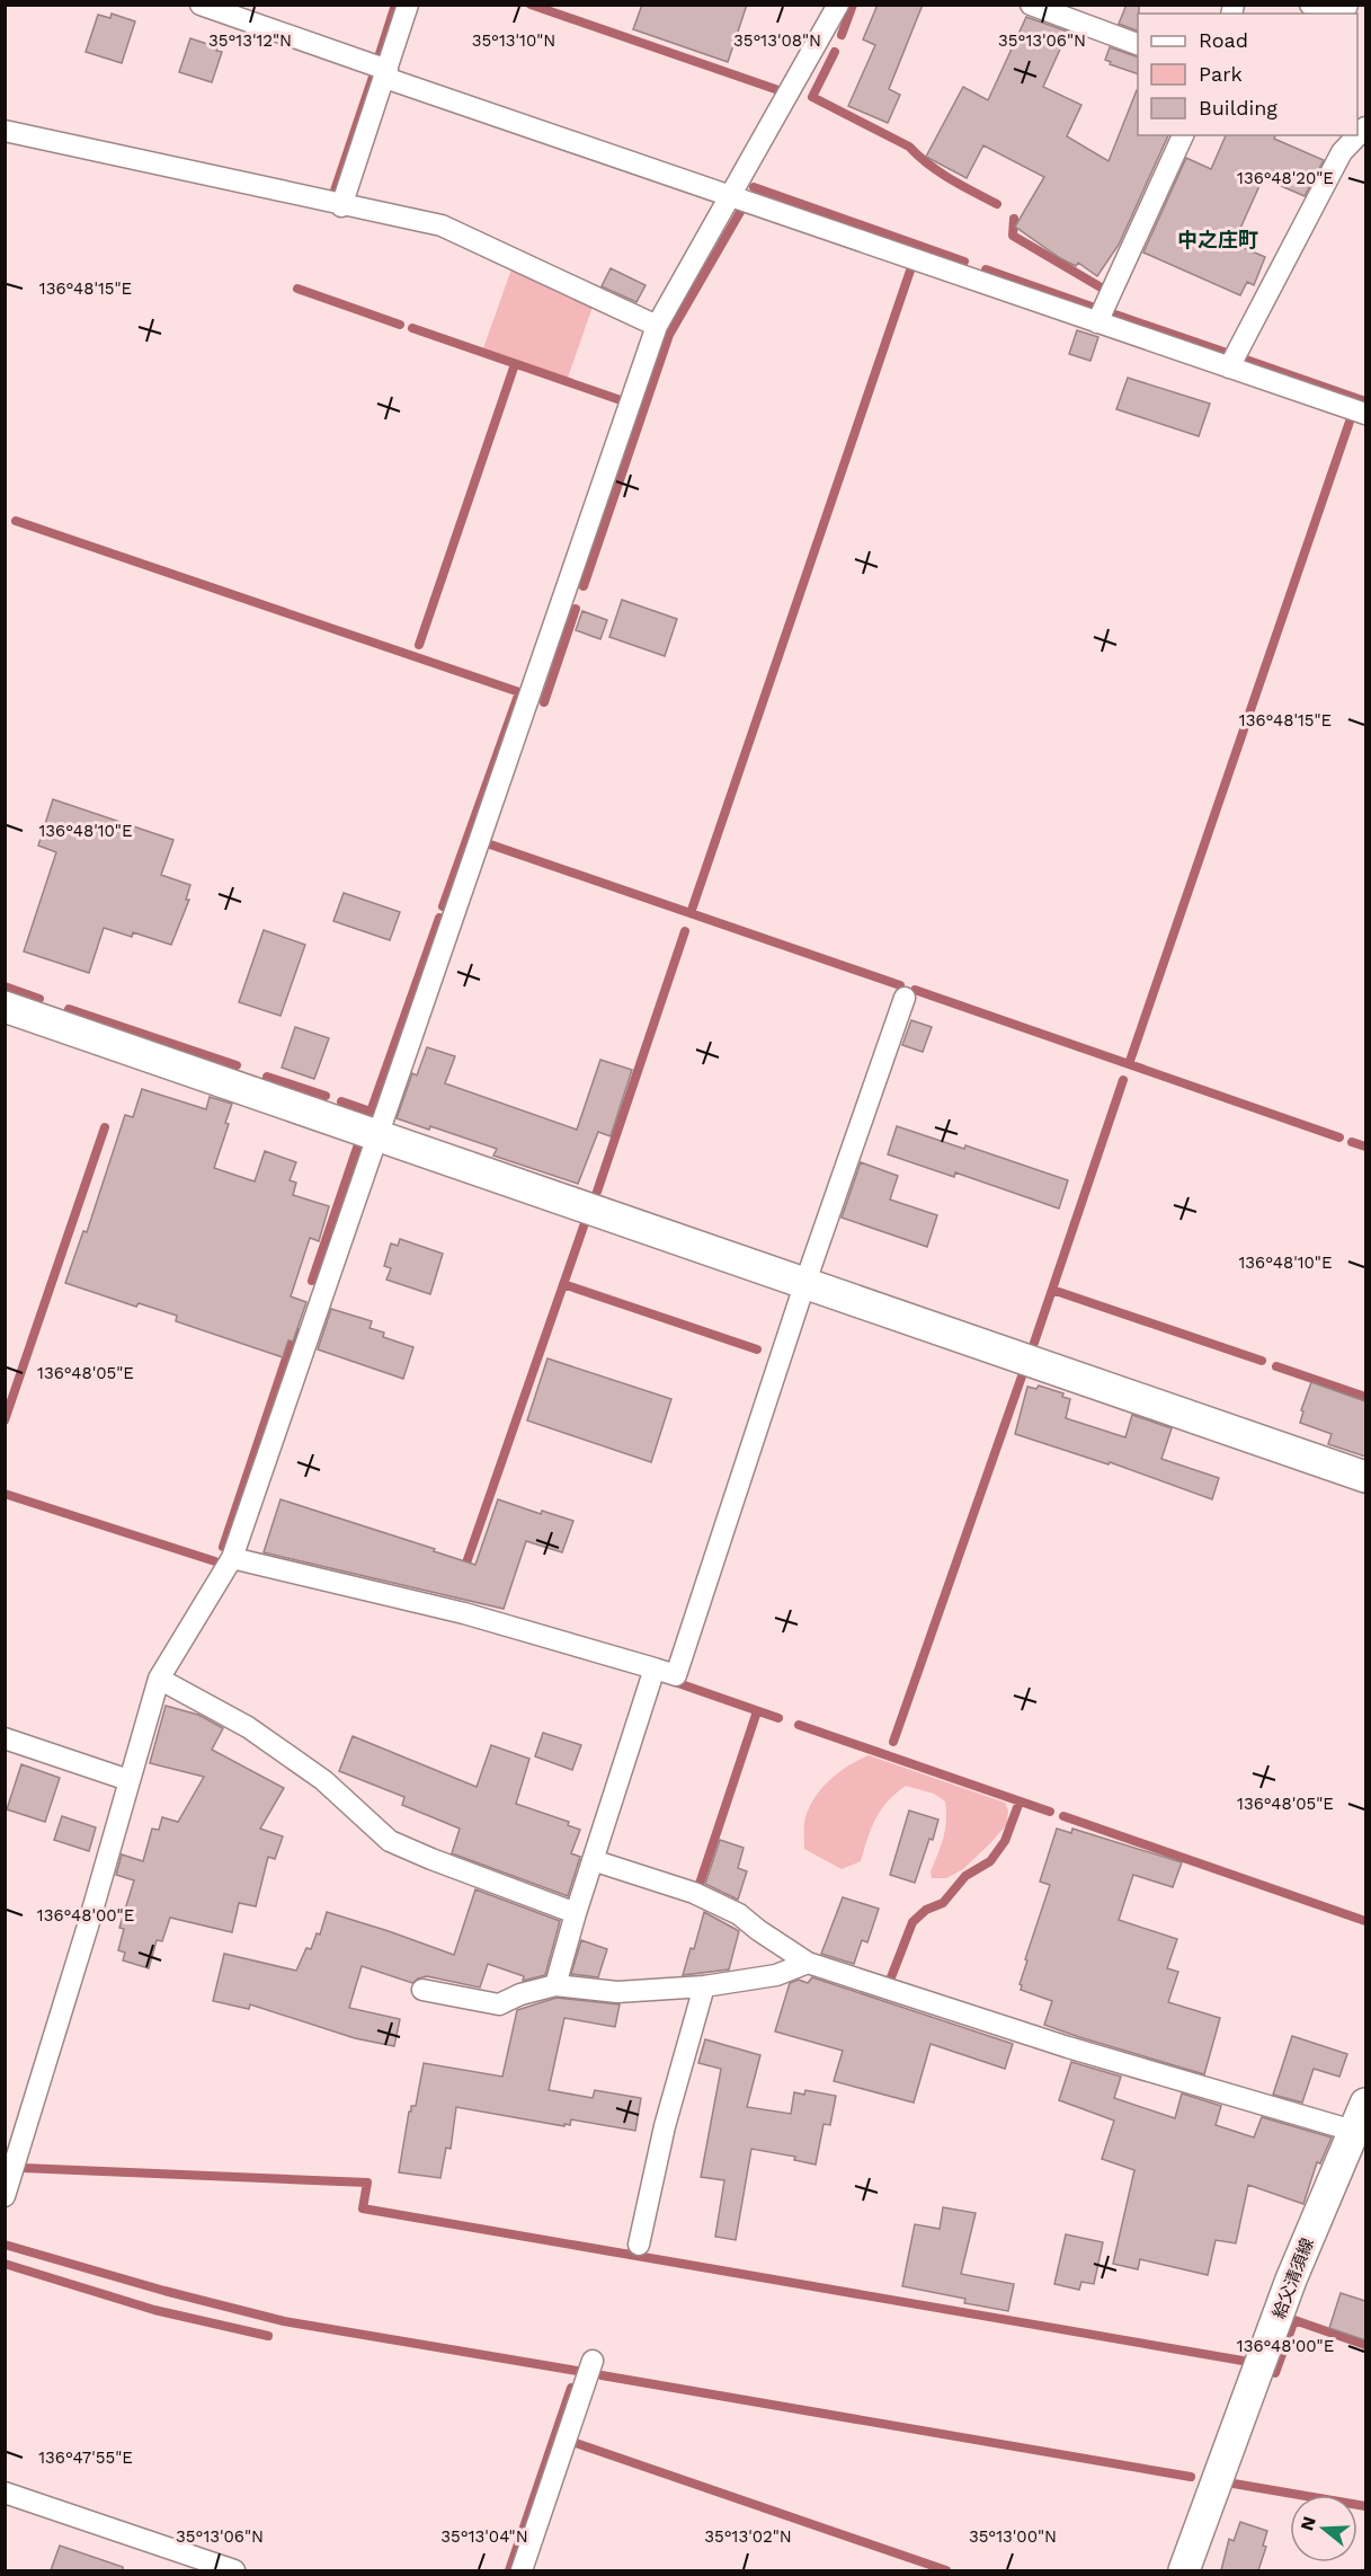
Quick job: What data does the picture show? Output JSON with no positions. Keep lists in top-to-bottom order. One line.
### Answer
{"streets":{"street":["給父清須線"]},"districts":["中之庄町"],"legend":["Road","Park","Building"],"north":"left","coordinates":["35°13'12\"N","35°13'10\"N","35°13'08\"N","35°13'06\"N","136°48'20\"E","136°48'15\"E","136°48'10\"E","136°48'05\"E","136°48'00\"E","136°47'55\"E","35°13'04\"N","35°13'02\"N","35°13'00\"N"]}
